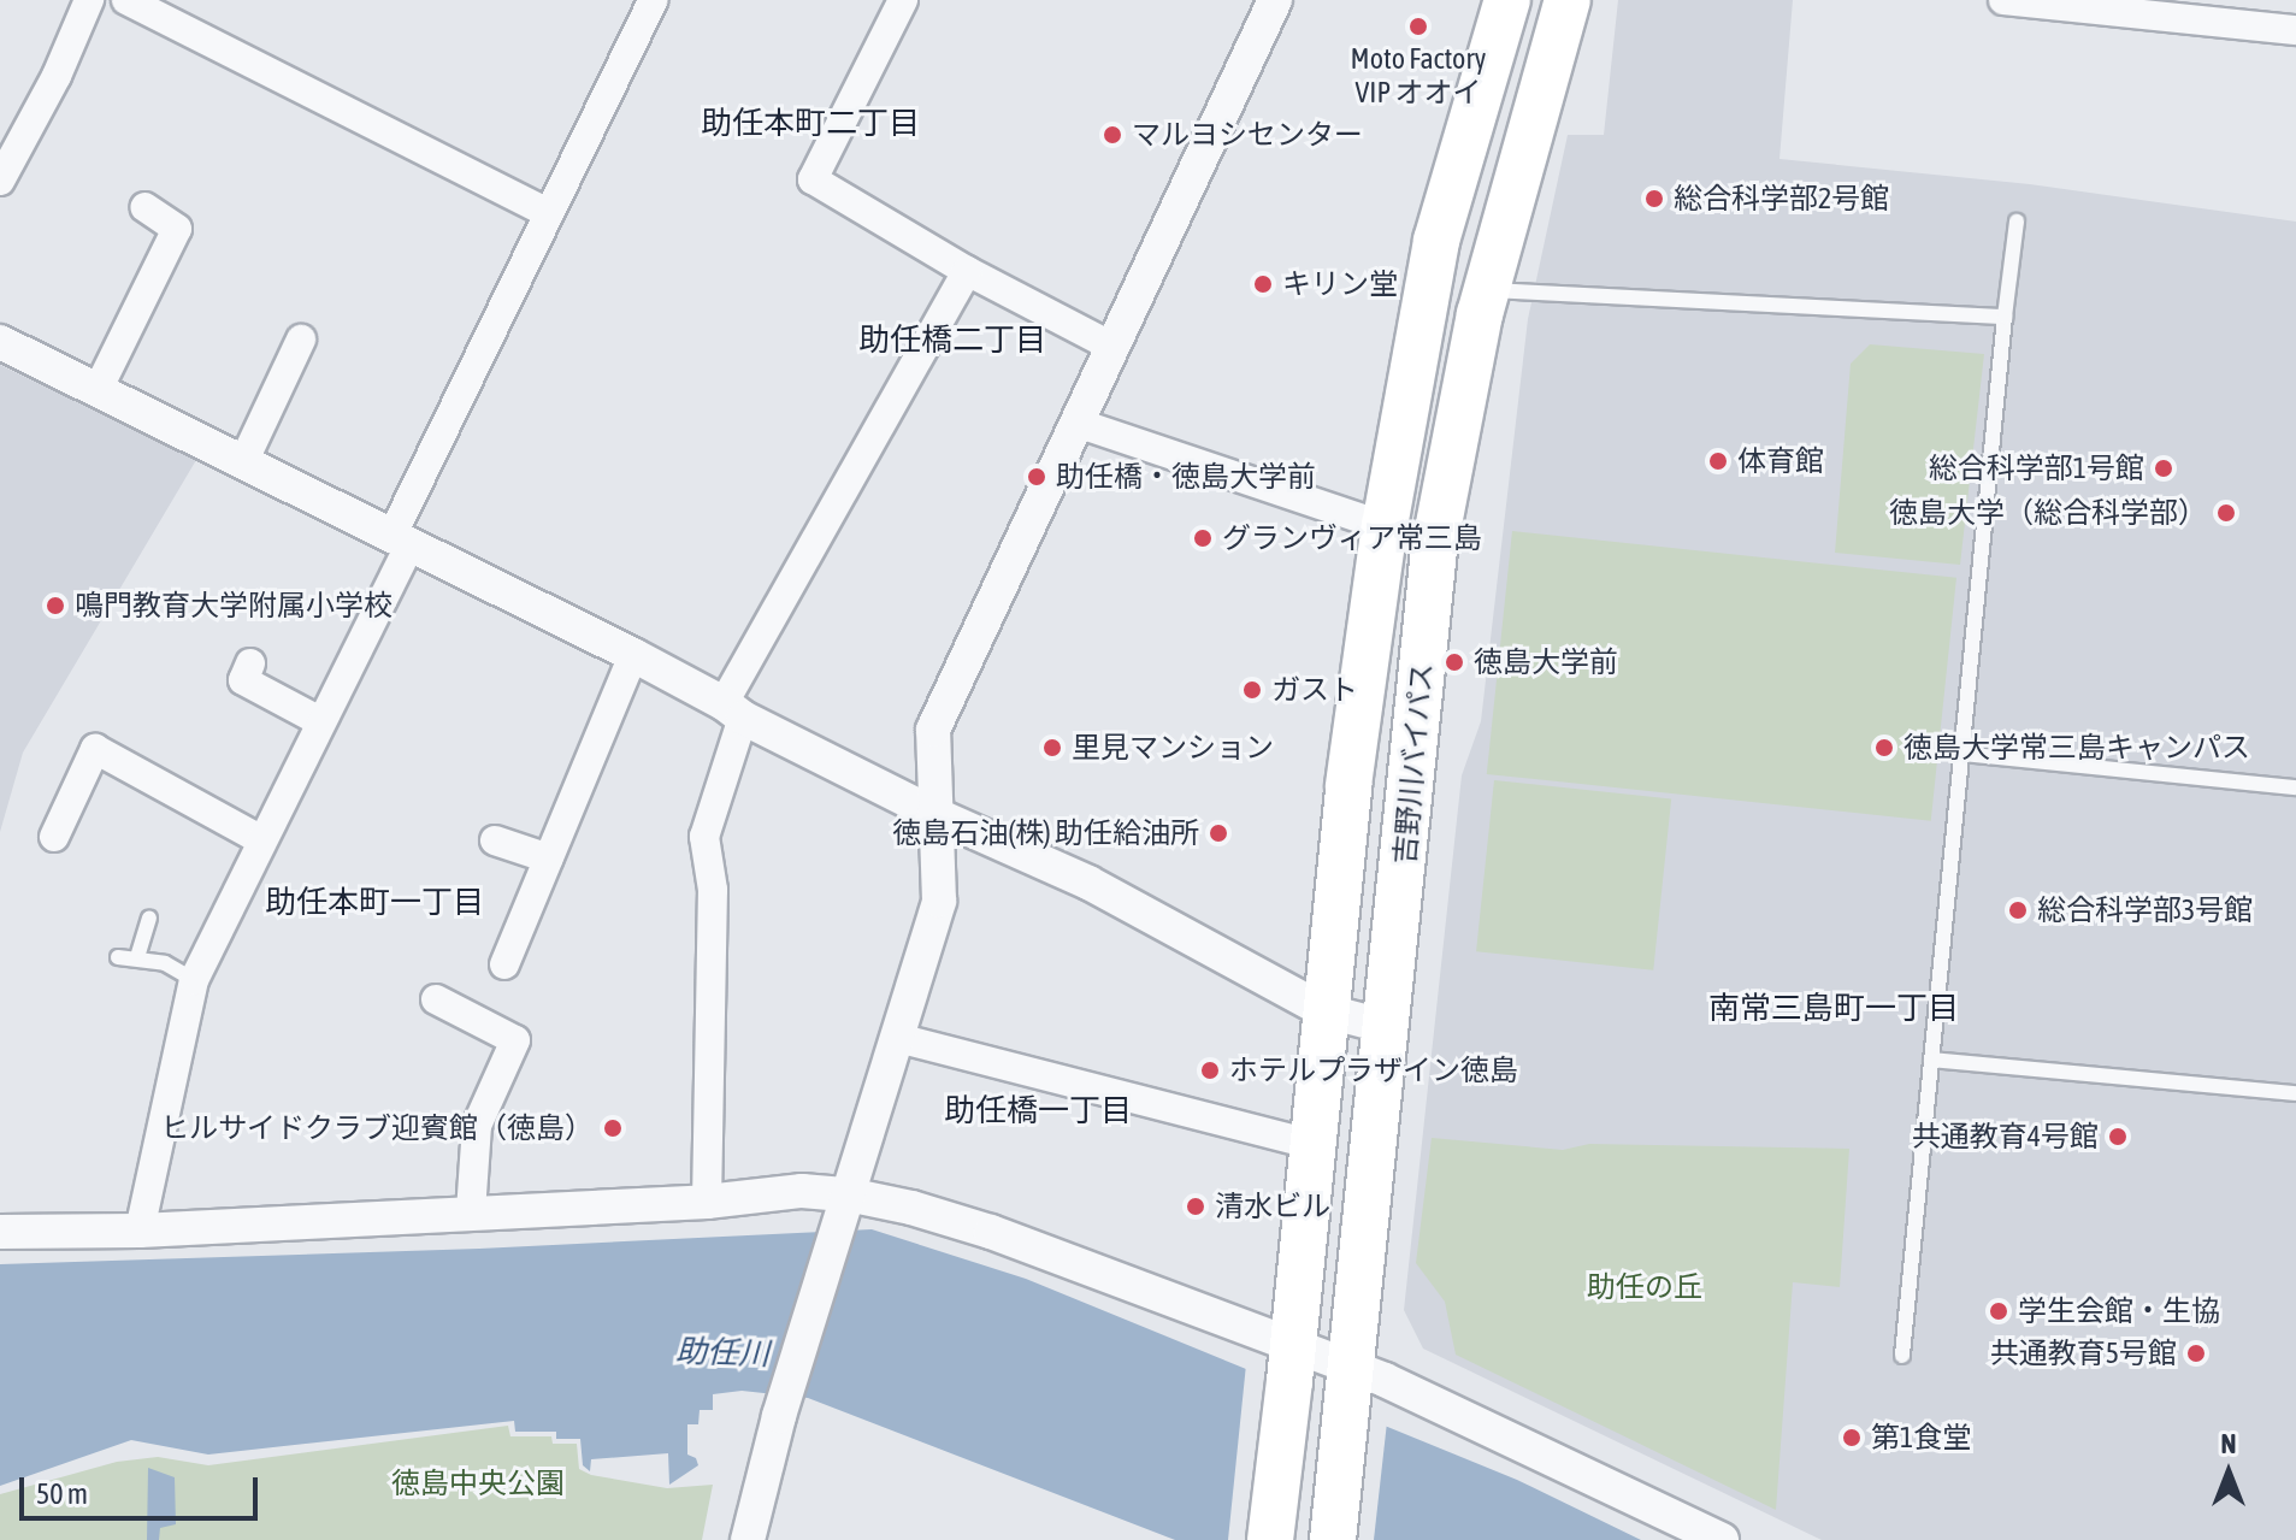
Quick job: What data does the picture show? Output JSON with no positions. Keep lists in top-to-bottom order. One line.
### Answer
{"streets":{"highway":["吉野川バイパス"]},"districts":["助任本町二丁目","助任橋二丁目","助任本町一丁目","南常三島町一丁目","助任橋一丁目"],"water":["助任川"],"parks":["助任の丘","徳島中央公園"],"places":["Moto Factory VIP オオイ","マルヨシセンター","総合科学部2号館","キリン堂","体育館","総合科学部1号館","助任橋・徳島大学前","徳島大学（総合科学部）","グランヴィア常三島","鳴門教育大学附属小学校","徳島大学前","ガスト","里見マンション","徳島大学常三島キャンパス","徳島石油(株) 助任給油所","総合科学部3号館","ホテルプラザイン徳島","ヒルサイドクラブ迎賓館（徳島）","共通教育4号館","清水ビル","学生会館・生協","共通教育5号館","第1食堂"],"scale_bar":"50 m","north":"top"}
